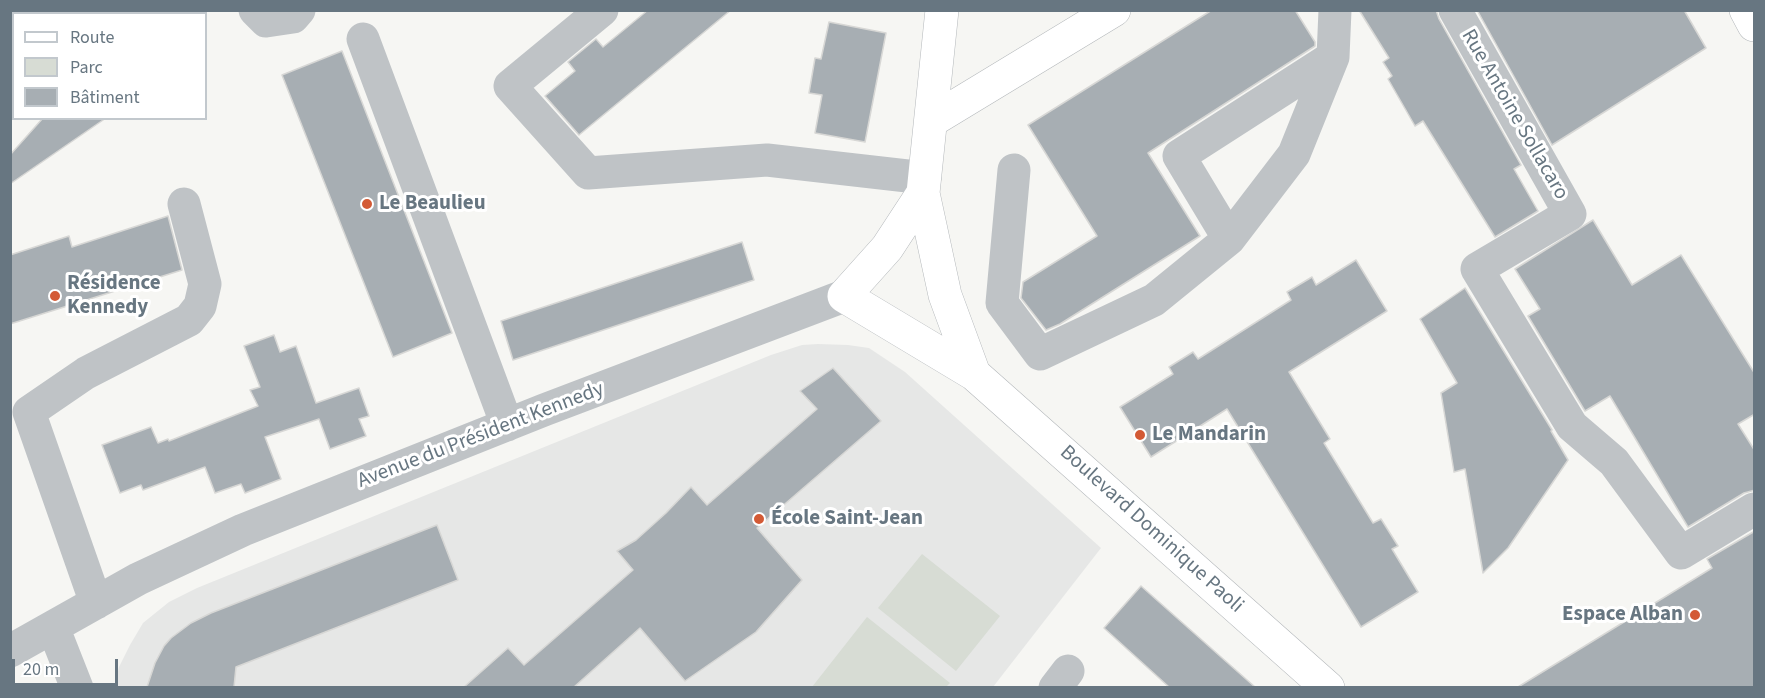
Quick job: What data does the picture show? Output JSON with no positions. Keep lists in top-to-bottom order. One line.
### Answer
{"streets":{"main road":["Avenue du Président Kennedy","Boulevard Dominique Paoli"],"street":["Rue Antoine Sollacaro"]},"crossings":[["Avenue du Président Kennedy","Boulevard Dominique Paoli"]],"places":["Le Beaulieu","Résidence Kennedy","Le Mandarin","École Saint-Jean","Espace Alban"],"legend":["Route","Parc","Bâtiment"],"scale_bar":"20 m"}
